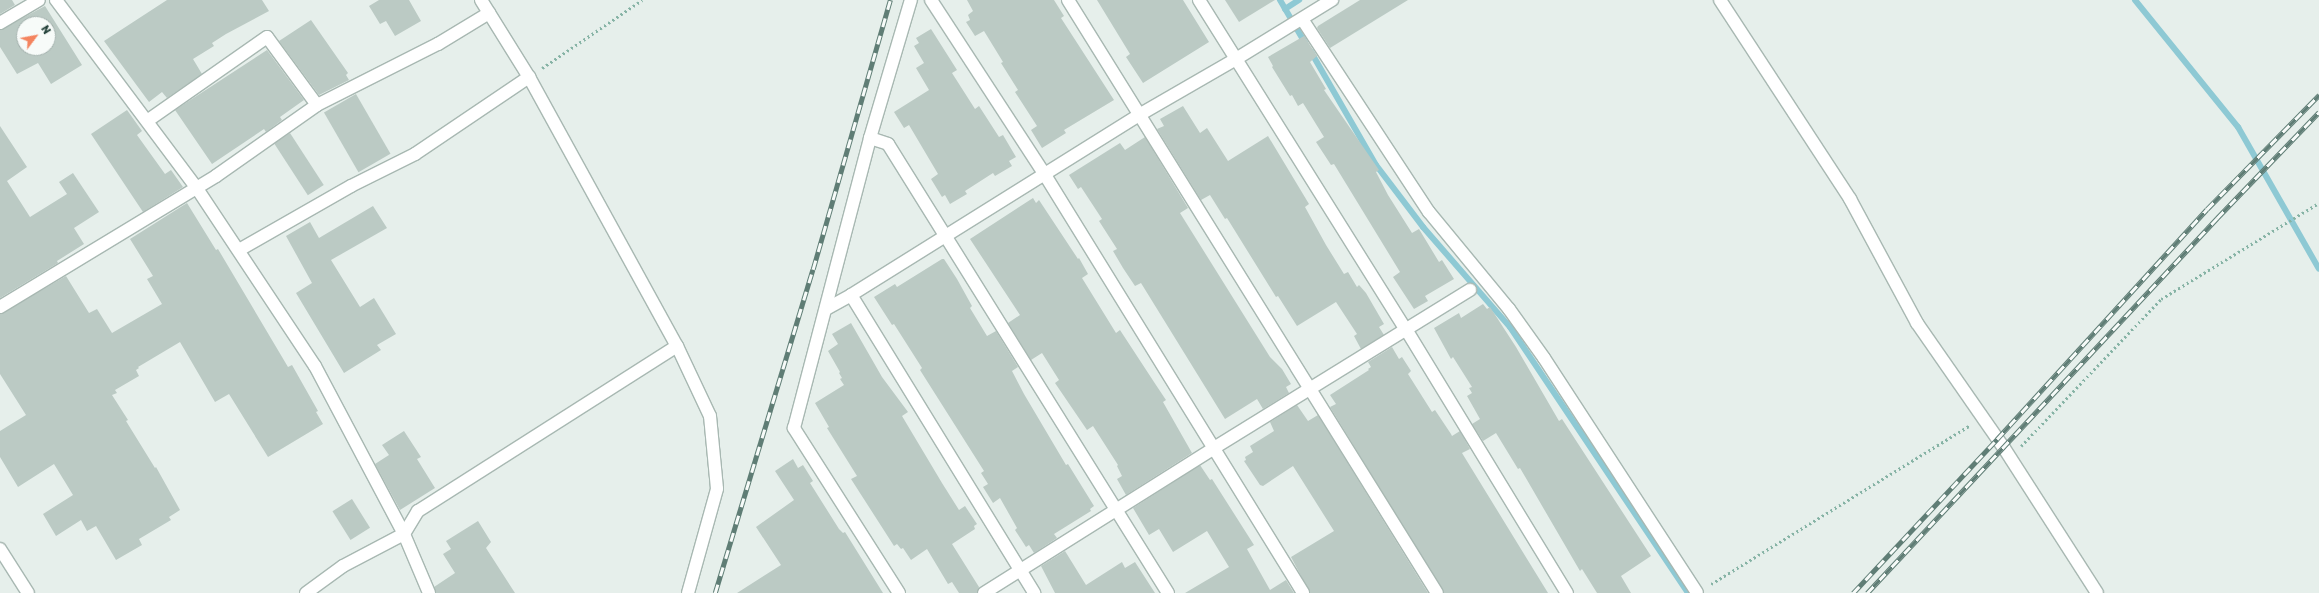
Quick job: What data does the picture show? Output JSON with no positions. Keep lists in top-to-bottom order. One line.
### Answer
{"north":"top right"}
